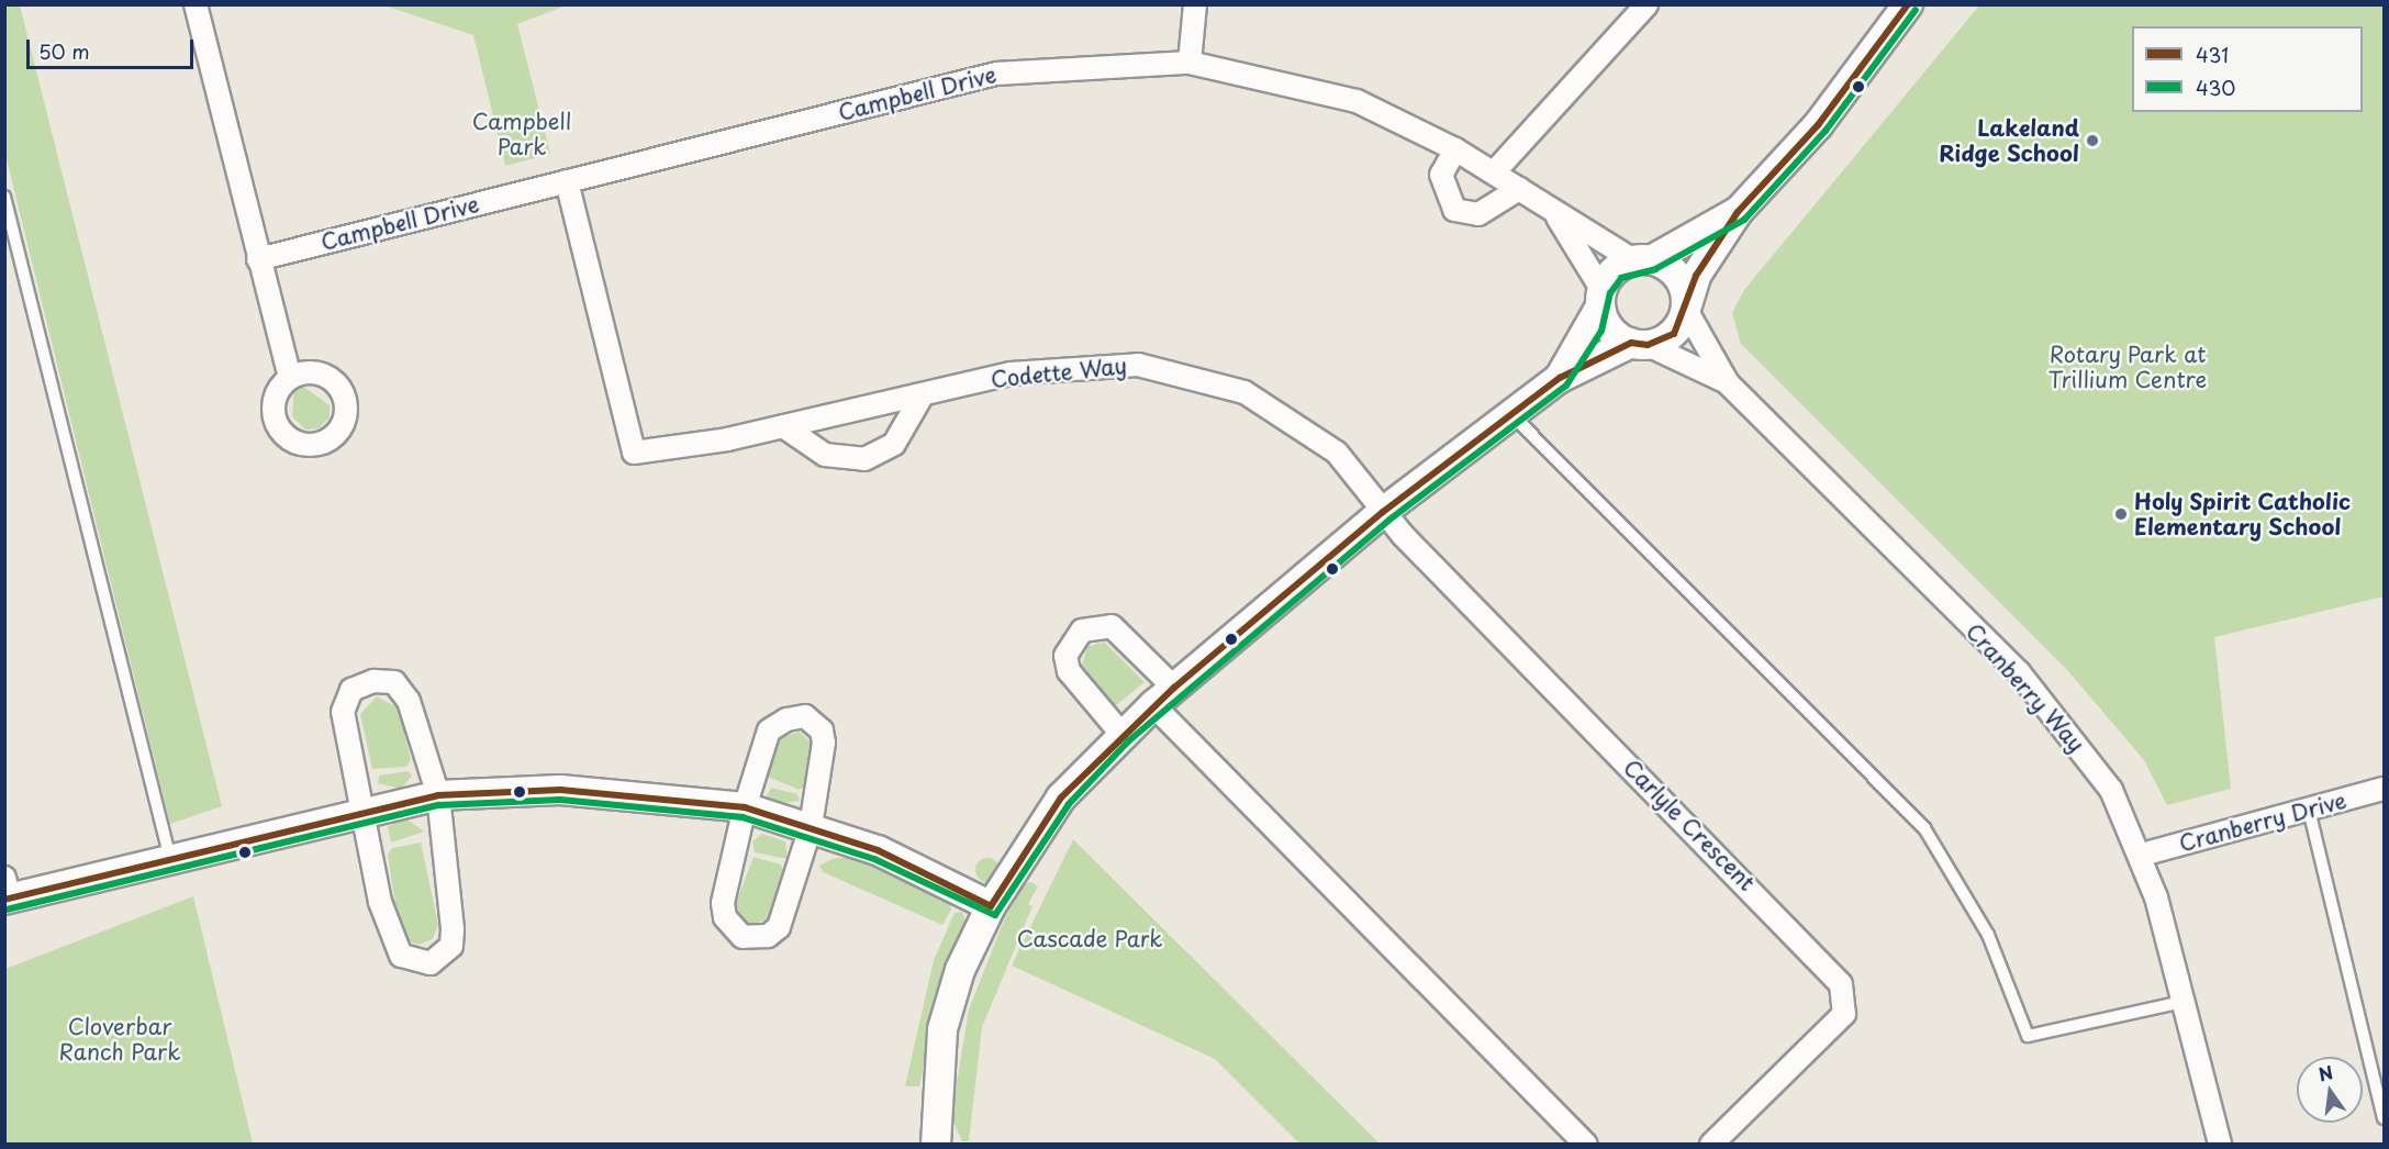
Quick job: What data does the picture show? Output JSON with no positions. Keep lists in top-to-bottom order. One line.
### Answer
{"streets":{"street":["Campbell Drive","Codette Way","Cranberry Way","Cranberry Drive","Carlyle Crescent"]},"crossings":[["Campbell Drive","Codette Way"],["Campbell Drive","Cranberry Way"],["Codette Way","Carlyle Crescent"],["Cranberry Way","Cranberry Drive"]],"parks":["Campbell Park","Rotary Park at Trillium Centre","Cascade Park","Cloverbar Ranch Park"],"places":["Lakeland Ridge School","Holy Spirit Catholic Elementary School"],"lines":["transit line 431","transit line 430"],"legend":["431","430"],"scale_bar":"50 m","north":"top"}
